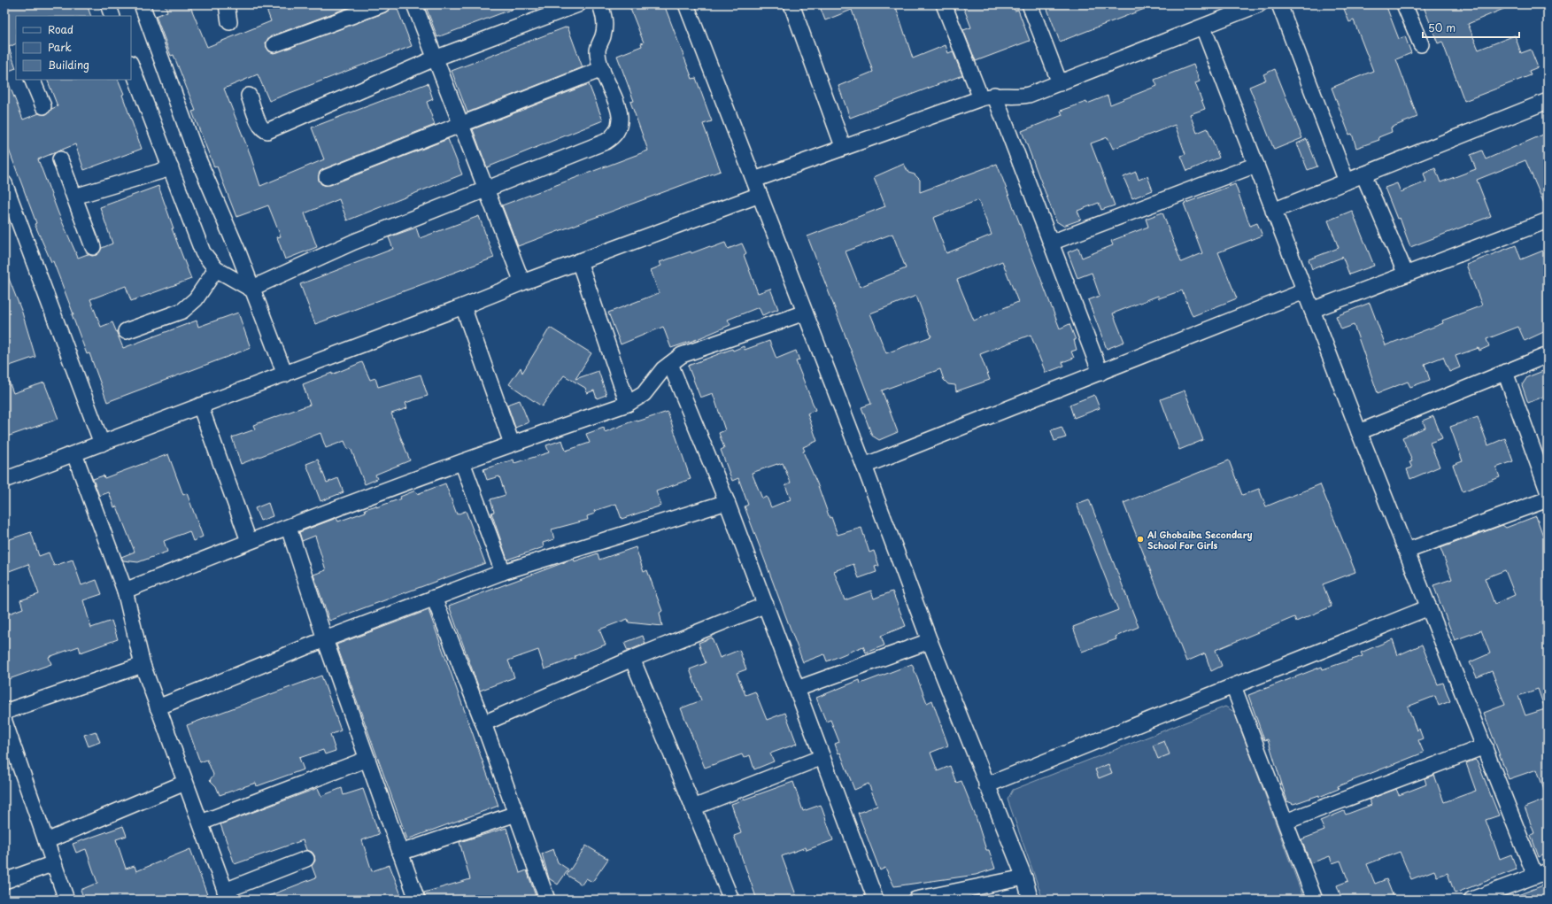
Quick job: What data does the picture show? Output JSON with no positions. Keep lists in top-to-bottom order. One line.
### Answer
{"places":["Al Ghobaiba Secondary School For Girls"],"legend":["Road","Park","Building"],"scale_bar":"50 m"}
